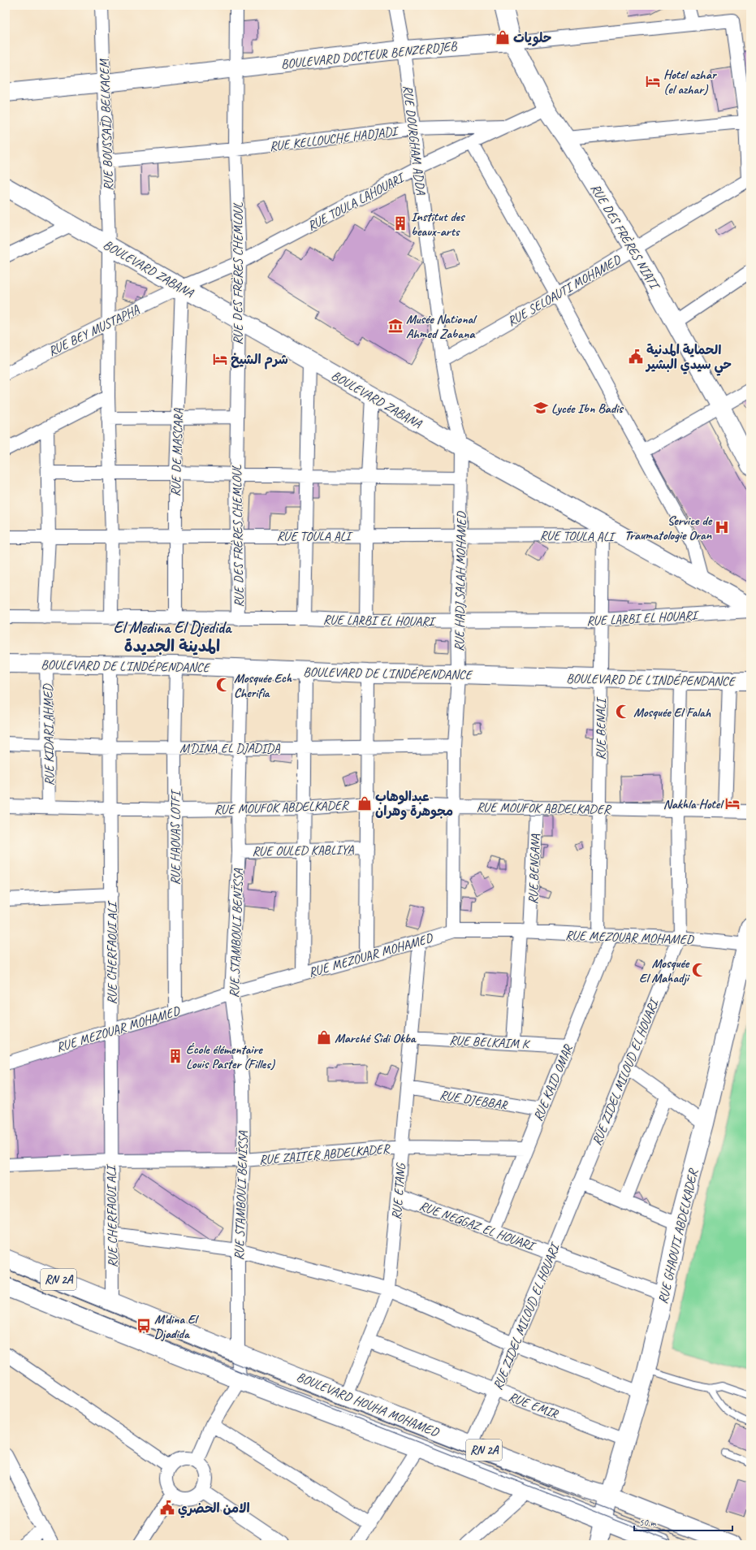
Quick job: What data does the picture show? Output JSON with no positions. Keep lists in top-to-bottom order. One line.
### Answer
{"streets":{"main road":["BOULEVARD DOCTEUR BENZERDJEB","RUE DES FRÈRES NIATI","BOULEVARD ZABANA","BOULEVARD DE L'INDÉPENDANCE","RUE GHAOUTI ABDELKADER","RN 2A","BOULEVARD HOUHA MOHAMED"],"street":["RUE BOUSSAÏD BELKACEM","RUE KELLOUCHE HADJADI","RUE DOURGHAM ADDA","RUE TOULA LAHOUARI","RUE DES FRÈRES CHEMLOUL","RUE SELOAUTI MOHAMED","RUE BEY MUSTAPHA","RUE DE MASCARA","RUE TOULA ALI","RUE HADJ SALAH MOHAMED","RUE LARBI EL HOUARI","RUE BENALI","RUE KIDARI AHMED","M'DINA EL DJADIDA","RUE MOUFOK ABDELKADER","RUE HAOUAS LOTFI","RUE OULED KABLIYA","RUE BENGANA","RUE STAMBOULI BENÏSSA","RUE MEZOUAR MOHAMED","RUE CHERFAOUI ALI","RUE BELKAIM K","RUE ZIDEL MILOUD EL HOUARI","RUE KAID OMAR","RUE DJEBBAR","RUE ZAITER ABDELKADER","RUE ETANG","RUE NEGGAZ EL HOUARI","RUE EMIR"]},"crossings":[["BOULEVARD DOCTEUR BENZERDJEB","RUE BOUSSAÏD BELKACEM"],["BOULEVARD DOCTEUR BENZERDJEB","RUE DOURGHAM ADDA"],["BOULEVARD DOCTEUR BENZERDJEB","RUE DES FRÈRES NIATI"],["BOULEVARD DOCTEUR BENZERDJEB","RUE DES FRÈRES CHEMLOUL"],["RUE BOUSSAÏD BELKACEM","RUE KELLOUCHE HADJADI"],["RUE BOUSSAÏD BELKACEM","BOULEVARD ZABANA"],["RUE BOUSSAÏD BELKACEM","RUE BEY MUSTAPHA"],["RUE BOUSSAÏD BELKACEM","RUE TOULA ALI"],["RUE BOUSSAÏD BELKACEM","RUE LARBI EL HOUARI"],["RUE KELLOUCHE HADJADI","RUE DOURGHAM ADDA"],["RUE KELLOUCHE HADJADI","RUE TOULA LAHOUARI"],["RUE KELLOUCHE HADJADI","RUE DES FRÈRES CHEMLOUL"],["RUE DOURGHAM ADDA","RUE TOULA LAHOUARI"],["RUE DOURGHAM ADDA","BOULEVARD ZABANA"],["RUE DOURGHAM ADDA","RUE SELOAUTI MOHAMED"],["RUE DOURGHAM ADDA","RUE HADJ SALAH MOHAMED"],["RUE TOULA LAHOUARI","RUE DES FRÈRES NIATI"],["RUE TOULA LAHOUARI","BOULEVARD ZABANA"],["RUE TOULA LAHOUARI","RUE DES FRÈRES CHEMLOUL"],["RUE TOULA LAHOUARI","RUE BEY MUSTAPHA"],["RUE TOULA LAHOUARI","RUE DE MASCARA"],["RUE DES FRÈRES NIATI","RUE SELOAUTI MOHAMED"],["BOULEVARD ZABANA","RUE DES FRÈRES CHEMLOUL"],["BOULEVARD ZABANA","RUE BEY MUSTAPHA"],["BOULEVARD ZABANA","RUE DE MASCARA"],["BOULEVARD ZABANA","RUE TOULA ALI"],["BOULEVARD ZABANA","RUE HADJ SALAH MOHAMED"],["BOULEVARD ZABANA","RUE BENALI"],["RUE DES FRÈRES CHEMLOUL","RUE TOULA ALI"],["RUE DES FRÈRES CHEMLOUL","RUE LARBI EL HOUARI"],["RUE BEY MUSTAPHA","RUE DE MASCARA"],["RUE DE MASCARA","RUE TOULA ALI"],["RUE DE MASCARA","RUE LARBI EL HOUARI"],["RUE TOULA ALI","RUE HADJ SALAH MOHAMED"],["RUE TOULA ALI","RUE BENALI"],["RUE HADJ SALAH MOHAMED","RUE LARBI EL HOUARI"],["RUE HADJ SALAH MOHAMED","BOULEVARD DE L'INDÉPENDANCE"],["RUE HADJ SALAH MOHAMED","M'DINA EL DJADIDA"],["RUE HADJ SALAH MOHAMED","RUE MOUFOK ABDELKADER"],["RUE HADJ SALAH MOHAMED","RUE MEZOUAR MOHAMED"],["RUE LARBI EL HOUARI","RUE BENALI"],["BOULEVARD DE L'INDÉPENDANCE","RUE BENALI"],["BOULEVARD DE L'INDÉPENDANCE","RUE KIDARI AHMED"],["BOULEVARD DE L'INDÉPENDANCE","RUE HAOUAS LOTFI"],["BOULEVARD DE L'INDÉPENDANCE","RUE STAMBOULI BENÏSSA"],["BOULEVARD DE L'INDÉPENDANCE","RUE CHERFAOUI ALI"],["BOULEVARD DE L'INDÉPENDANCE","RUE ZIDEL MILOUD EL HOUARI"],["RUE BENALI","RUE MOUFOK ABDELKADER"],["RUE BENALI","RUE MEZOUAR MOHAMED"],["RUE KIDARI AHMED","M'DINA EL DJADIDA"],["RUE KIDARI AHMED","RUE MOUFOK ABDELKADER"],["M'DINA EL DJADIDA","RUE HAOUAS LOTFI"],["M'DINA EL DJADIDA","RUE STAMBOULI BENÏSSA"],["M'DINA EL DJADIDA","RUE CHERFAOUI ALI"],["RUE MOUFOK ABDELKADER","RUE HAOUAS LOTFI"],["RUE MOUFOK ABDELKADER","RUE BENGANA"],["RUE MOUFOK ABDELKADER","RUE STAMBOULI BENÏSSA"],["RUE MOUFOK ABDELKADER","RUE CHERFAOUI ALI"],["RUE MOUFOK ABDELKADER","RUE ZIDEL MILOUD EL HOUARI"],["RUE HAOUAS LOTFI","RUE MEZOUAR MOHAMED"],["RUE OULED KABLIYA","RUE STAMBOULI BENÏSSA"],["RUE BENGANA","RUE MEZOUAR MOHAMED"],["RUE BENGANA","RUE BELKAIM K"],["RUE STAMBOULI BENÏSSA","RUE MEZOUAR MOHAMED"],["RUE STAMBOULI BENÏSSA","RUE ZAITER ABDELKADER"],["RUE STAMBOULI BENÏSSA","BOULEVARD HOUHA MOHAMED"],["RUE MEZOUAR MOHAMED","RUE CHERFAOUI ALI"],["RUE MEZOUAR MOHAMED","RUE ZIDEL MILOUD EL HOUARI"],["RUE MEZOUAR MOHAMED","RUE KAID OMAR"],["RUE MEZOUAR MOHAMED","RUE ETANG"],["RUE MEZOUAR MOHAMED","RUE GHAOUTI ABDELKADER"],["RUE CHERFAOUI ALI","RUE ZAITER ABDELKADER"],["RUE CHERFAOUI ALI","BOULEVARD HOUHA MOHAMED"],["RUE BELKAIM K","RUE KAID OMAR"],["RUE BELKAIM K","RUE ETANG"],["RUE ZIDEL MILOUD EL HOUARI","RUE NEGGAZ EL HOUARI"],["RUE ZIDEL MILOUD EL HOUARI","BOULEVARD HOUHA MOHAMED"],["RUE ZIDEL MILOUD EL HOUARI","RUE EMIR"],["RUE KAID OMAR","RUE DJEBBAR"],["RUE KAID OMAR","RUE ZAITER ABDELKADER"],["RUE KAID OMAR","RUE NEGGAZ EL HOUARI"],["RUE DJEBBAR","RUE ETANG"],["RUE ZAITER ABDELKADER","RUE ETANG"],["RUE ETANG","RUE NEGGAZ EL HOUARI"],["RUE ETANG","BOULEVARD HOUHA MOHAMED"],["RUE ETANG","RUE EMIR"],["RUE NEGGAZ EL HOUARI","RUE GHAOUTI ABDELKADER"],["RUE GHAOUTI ABDELKADER","BOULEVARD HOUHA MOHAMED"],["RUE GHAOUTI ABDELKADER","RUE EMIR"]],"districts":["El Medina El Djedida المدينة الجديدة"],"places":{"shop":["حلويات","عبدالوهاب مجوهرة وهران","Marché Sidi Okba"],"hotel":["Hotel azhar (el azhar)","شرم الشيخ","Nakhla Hotel"],"building":["Institut des beaux-arts","École élémentaire Louis Paster (Filles)"],"museum":["Musée National Ahmed Zabana"],"public building":["الحماية المدنية حي سيدي البشير","الامن الحضري"],"school or university":["Lycée Ibn Badis"],"hospital":["Service de Traumatologie Oran"],"mosque":["Mosquée Ech Cherifia","Mosquée El Falah","Mosquée El Mahadji"],"bus stop":["M'dina El Djadida"]},"scale_bar":"50 m"}
